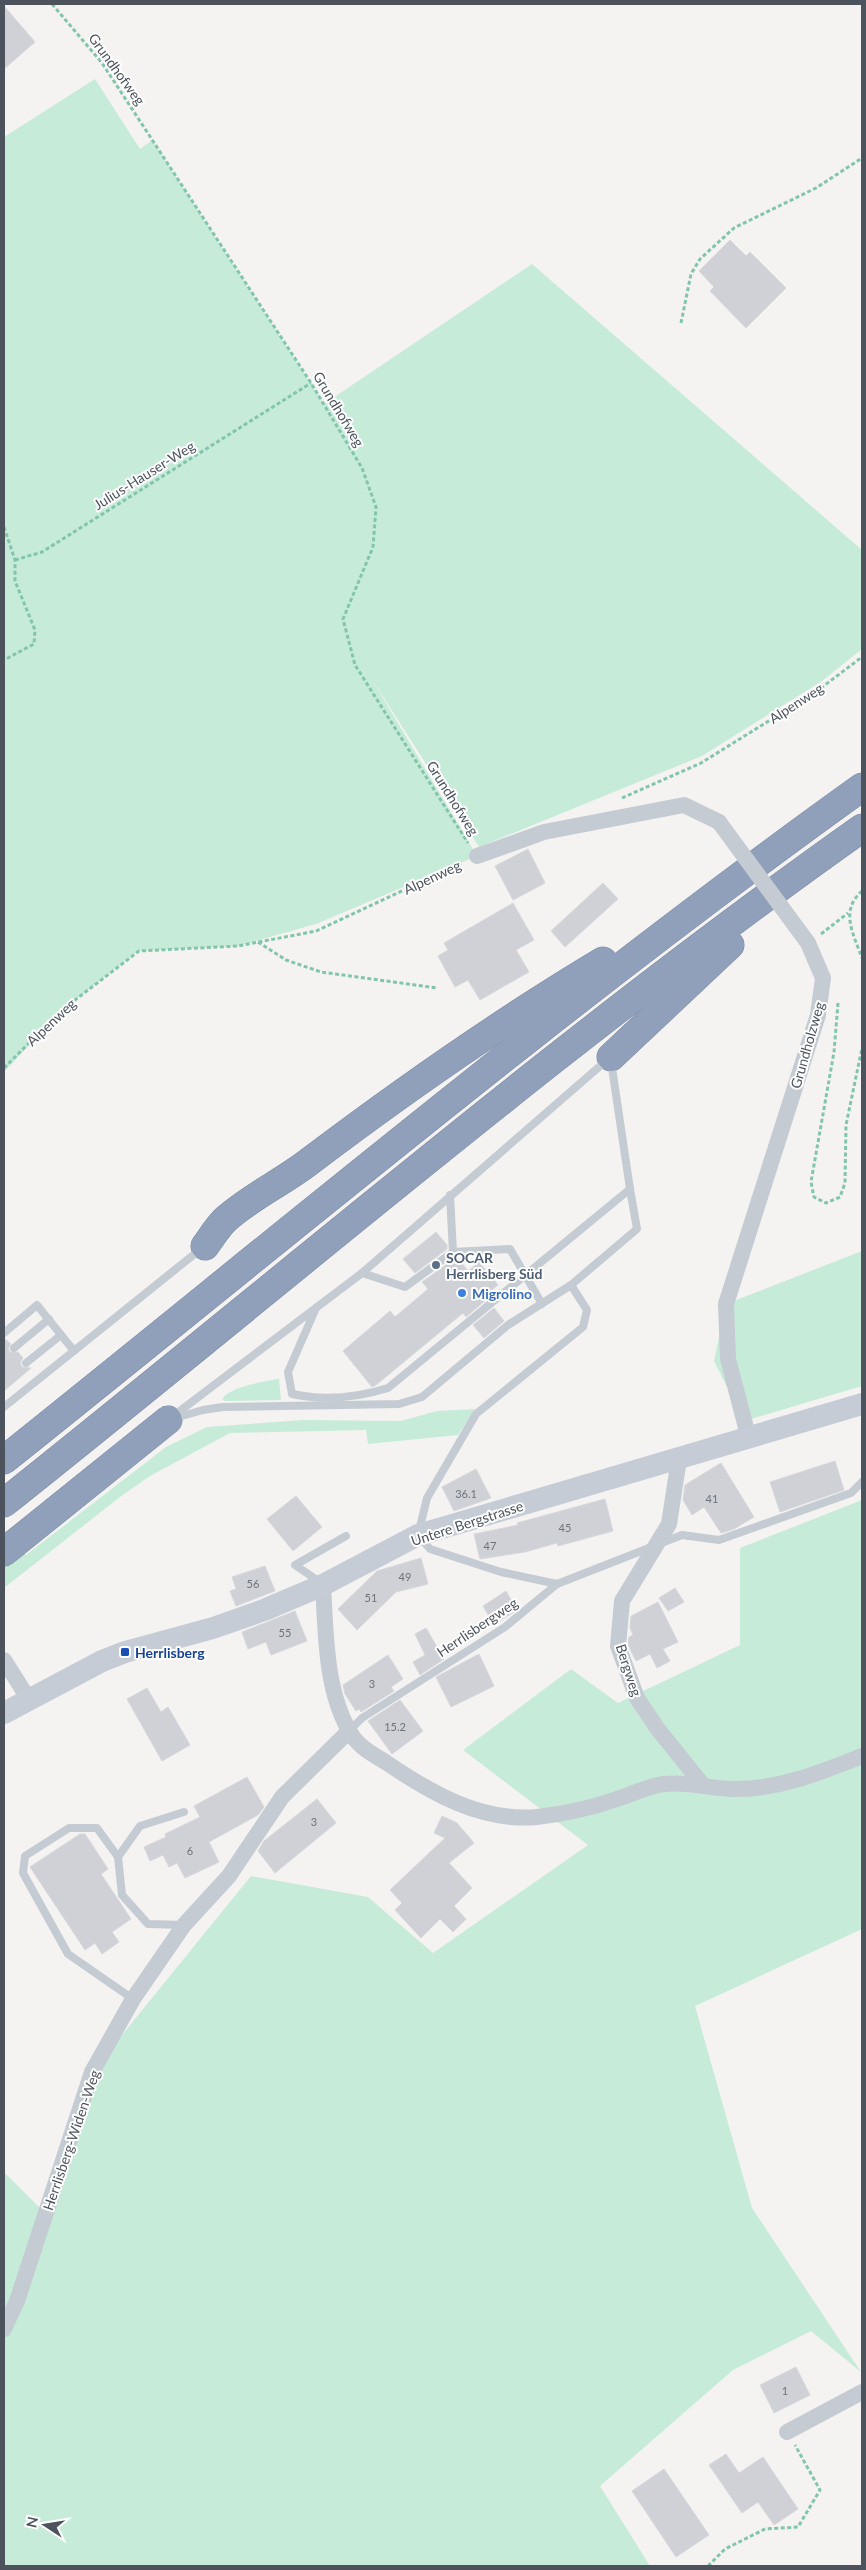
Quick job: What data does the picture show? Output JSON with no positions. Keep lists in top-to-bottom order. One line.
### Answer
{"streets":{"main road":["Untere Bergstrasse"],"street":["Alpenweg","Grundholzweg","Bergweg","Herrlisberg-Widen-Weg"],"lane":["Herrlisbergweg"],"path":["Grundhofweg","Julius-Hauser-Weg"]},"crossings":[["Grundhofweg","Julius-Hauser-Weg"],["Grundhofweg","Alpenweg"],["Grundholzweg","Untere Bergstrasse"],["Untere Bergstrasse","Bergweg"],["Herrlisbergweg","Bergweg"],["Herrlisbergweg","Herrlisberg-Widen-Weg"]],"places":{"other":["SOCAR Herrlisberg Süd","Migrolino"],"transit":["Herrlisberg"]},"house_numbers":["36.1","41","45","47","49","56","51","55","3","15.2","3","6","1"],"north":"left"}
